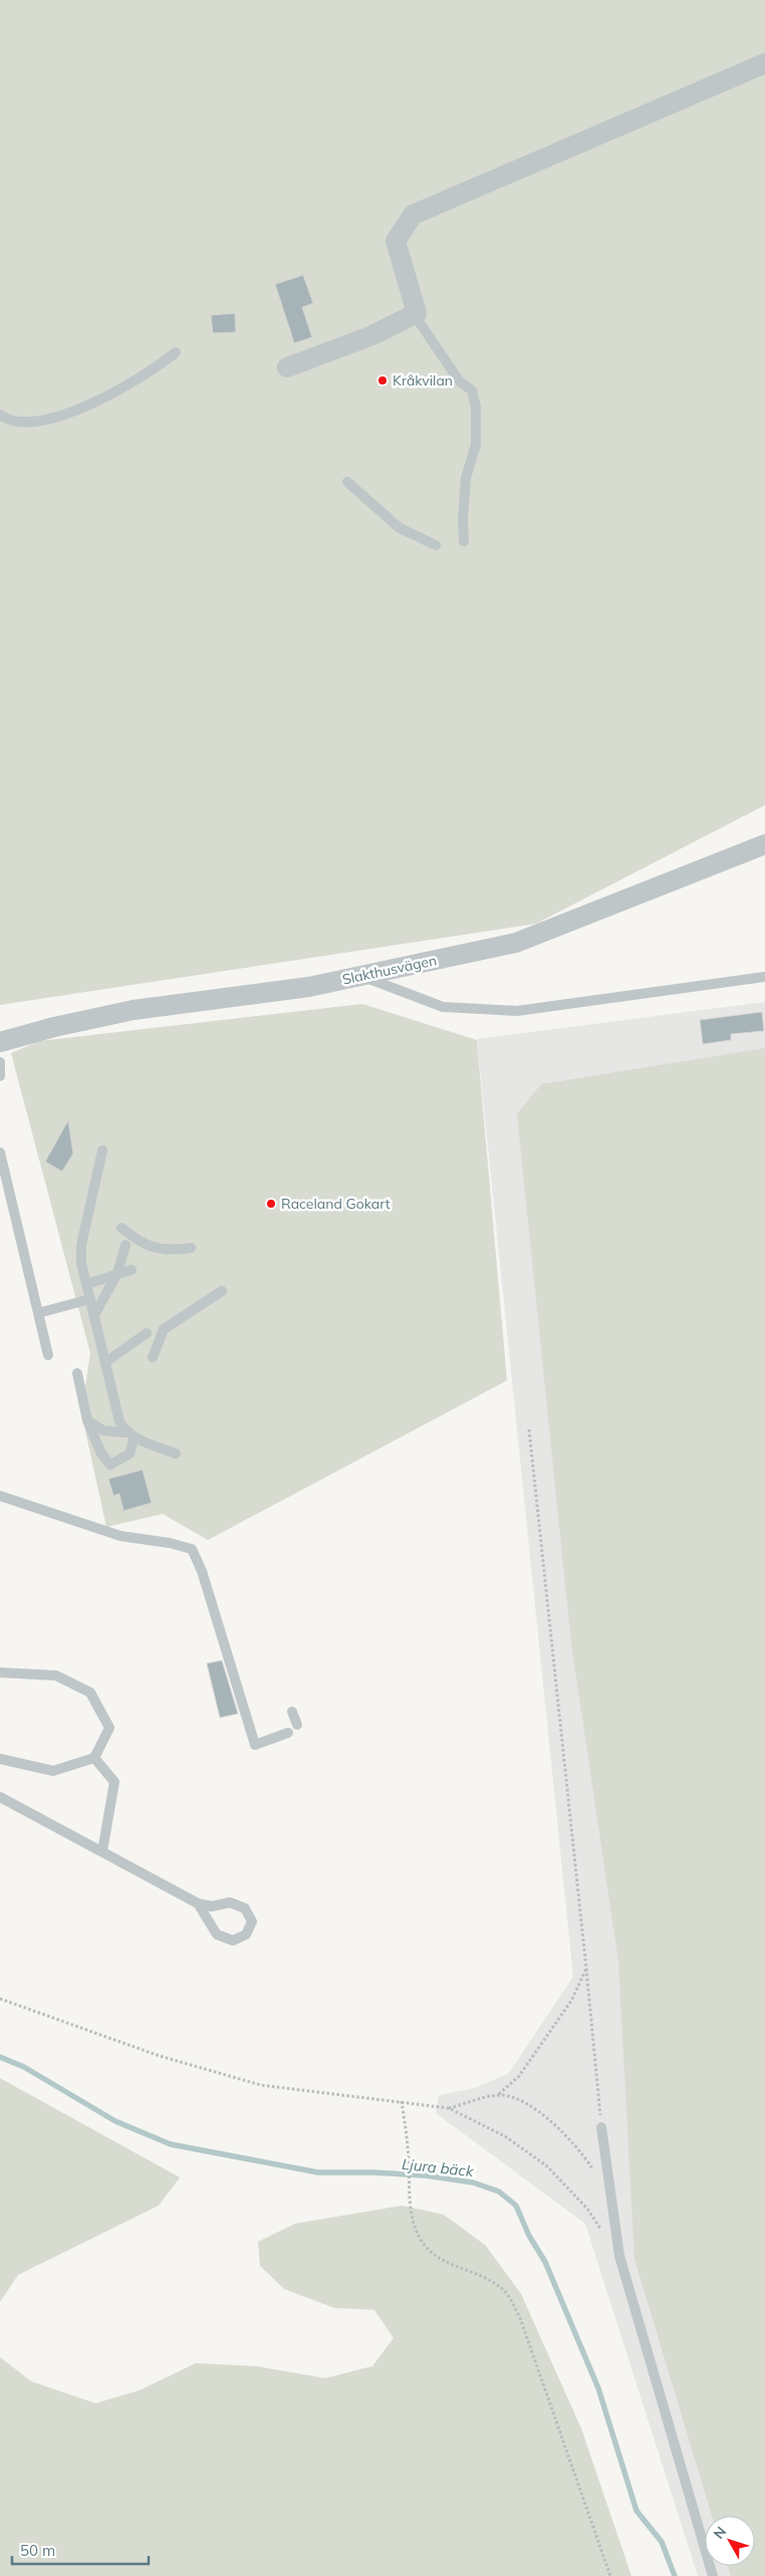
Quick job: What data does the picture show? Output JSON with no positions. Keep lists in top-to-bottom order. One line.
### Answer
{"streets":{"street":["Slakthusvägen"]},"water":["Ljura bäck"],"places":["Kråkvilan","Raceland Gokart"],"scale_bar":"50 m","north":"top left"}
